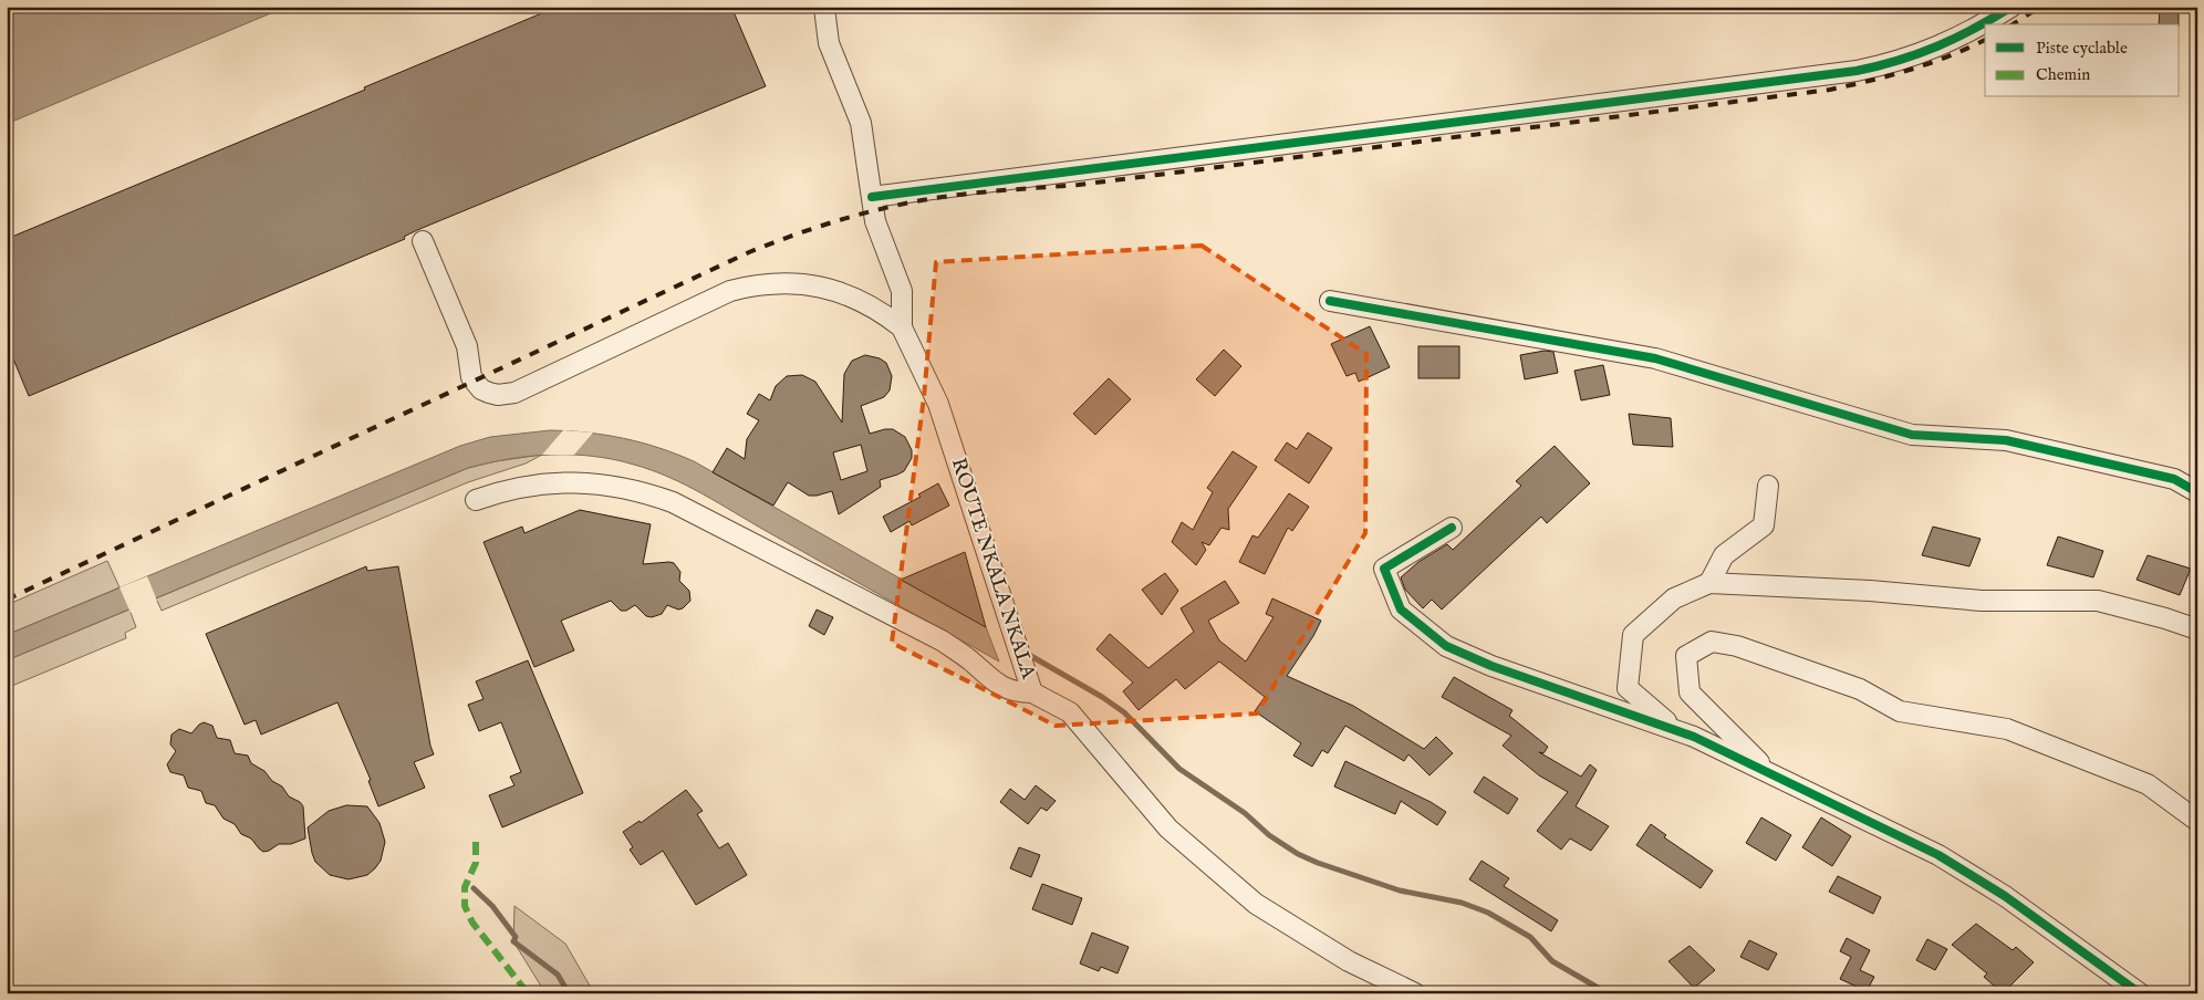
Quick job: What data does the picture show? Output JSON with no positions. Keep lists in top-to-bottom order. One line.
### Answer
{"streets":{"street":["ROUTE NKALA NKALA"]},"legend":["Piste cyclable","Chemin"]}
